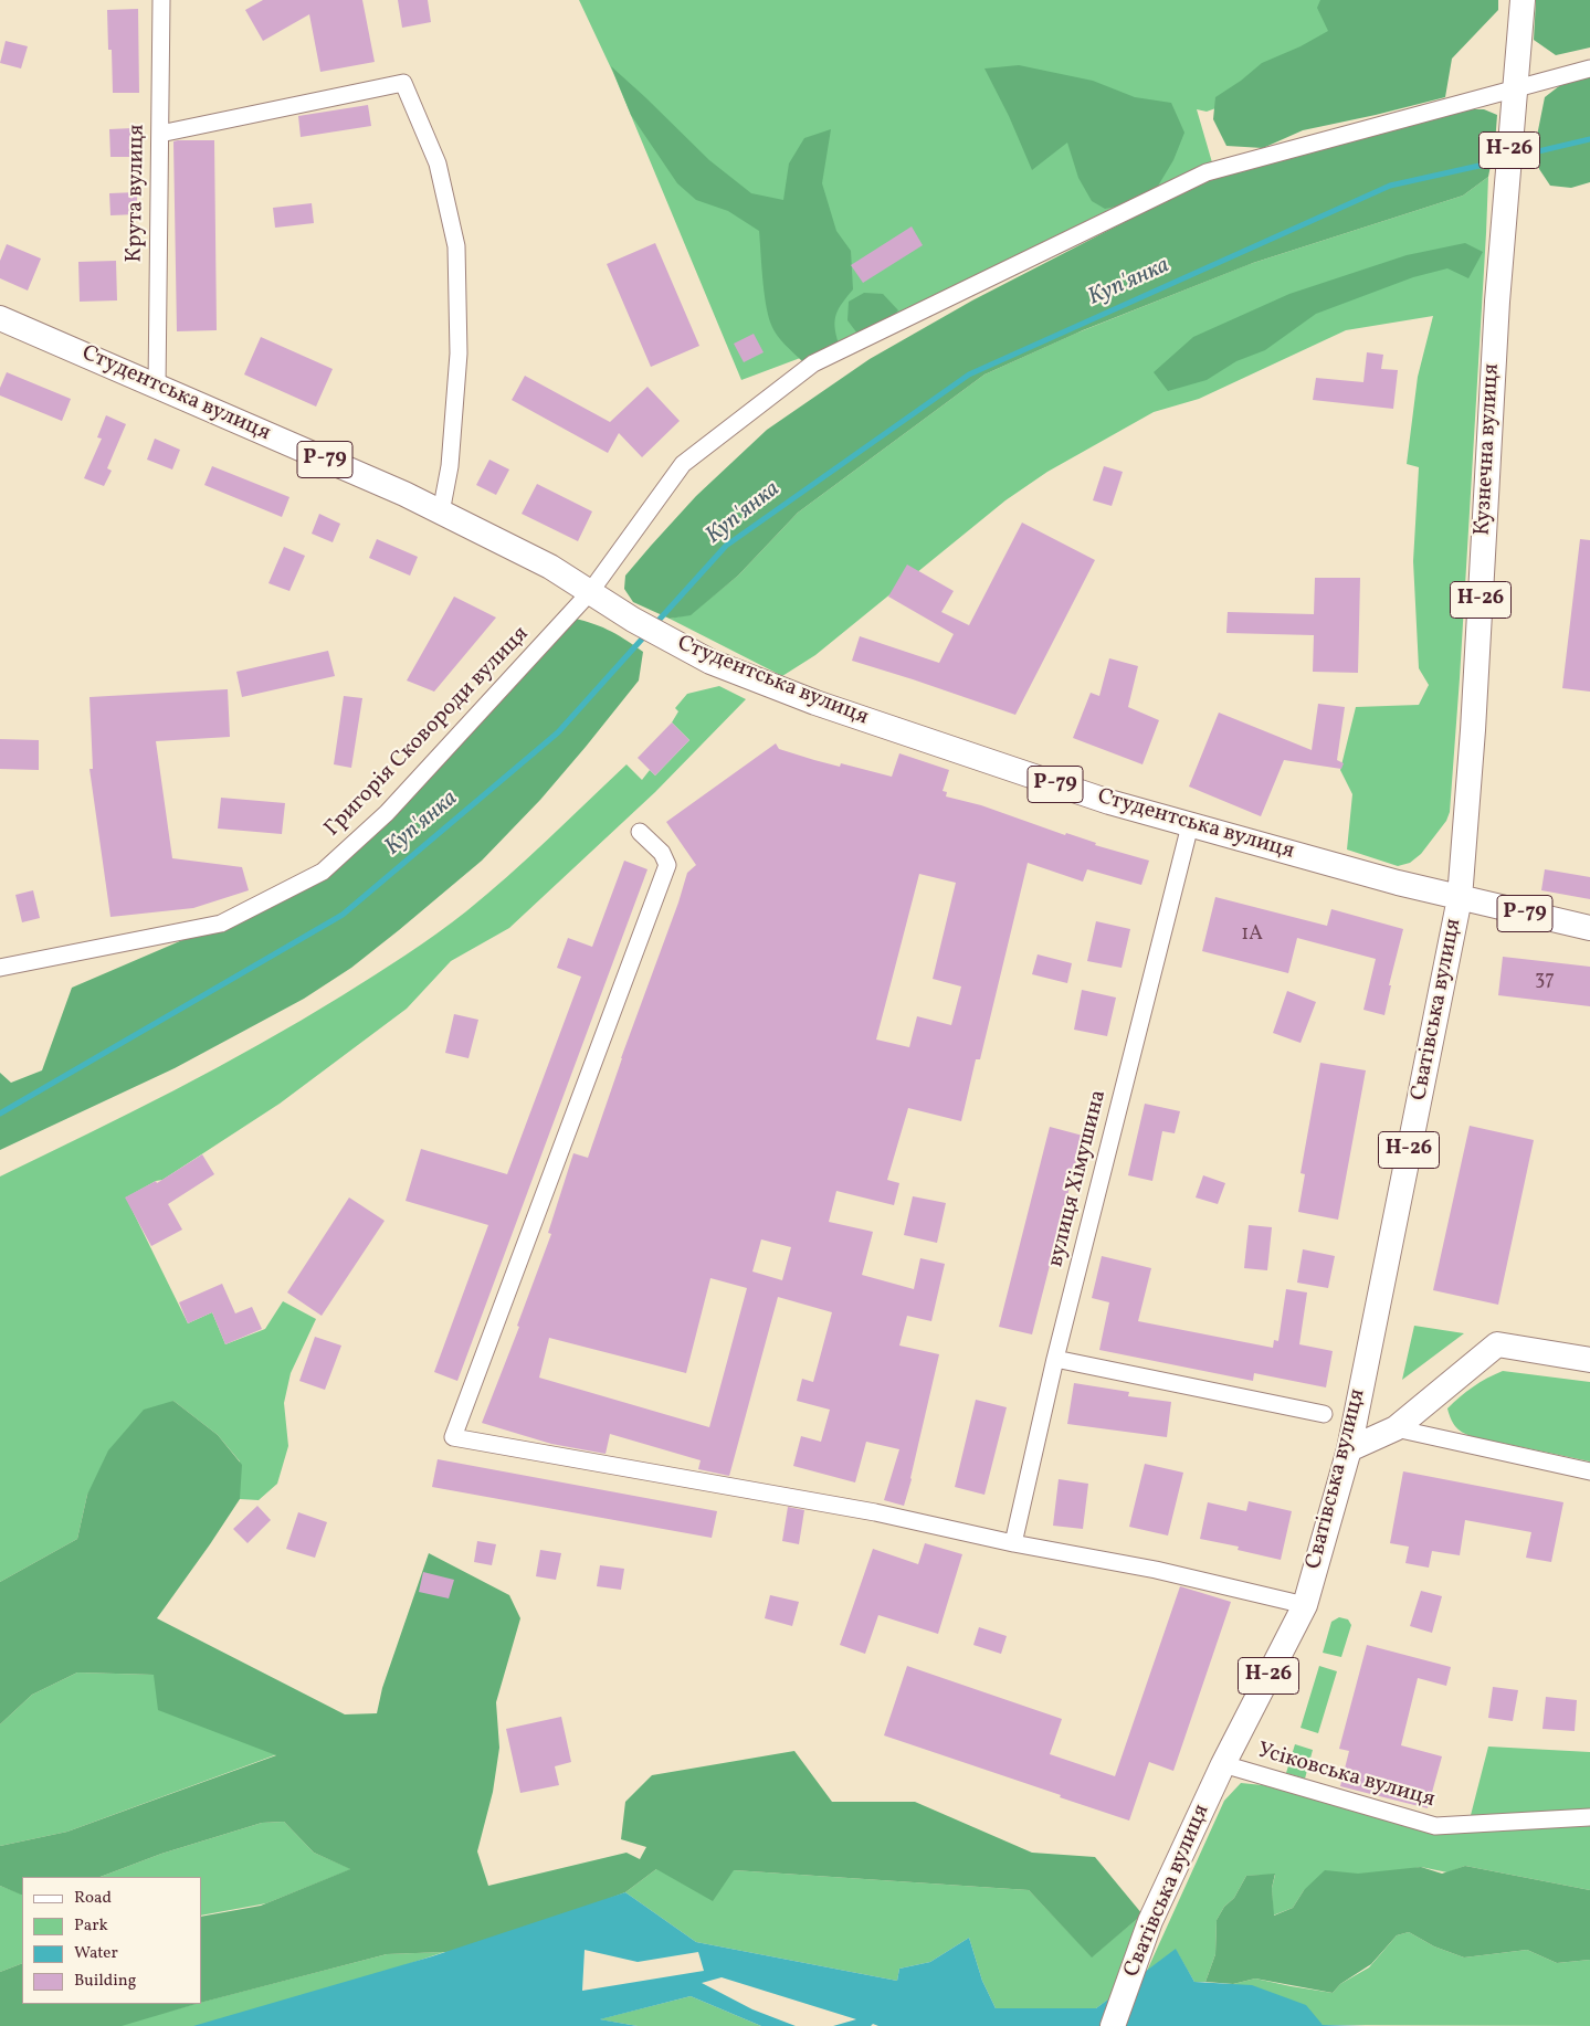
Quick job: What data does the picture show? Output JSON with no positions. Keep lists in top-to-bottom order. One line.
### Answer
{"streets":{"main road":["Н-26","Студентська вулиця","Кузнечна вулиця","Р-79","Сватівська вулиця"],"street":["Крута вулиця","Григорія Сковороди вулиця","вулиця Хімушина","Усіковська вулиця"]},"crossings":[["Крута вулиця","Студентська вулиця"],["Студентська вулиця","Кузнечна вулиця"],["Студентська вулиця","Р-79"],["Студентська вулиця","Григорія Сковороди вулиця"],["Студентська вулиця","Сватівська вулиця"],["Студентська вулиця","вулиця Хімушина"],["Кузнечна вулиця","Р-79"],["Кузнечна вулиця","Сватівська вулиця"],["Р-79","Сватівська вулиця"],["Сватівська вулиця","Усіковська вулиця"]],"water":["Куп'янка"],"house_numbers":["1А","37"],"legend":["Road","Park","Water","Building"]}
